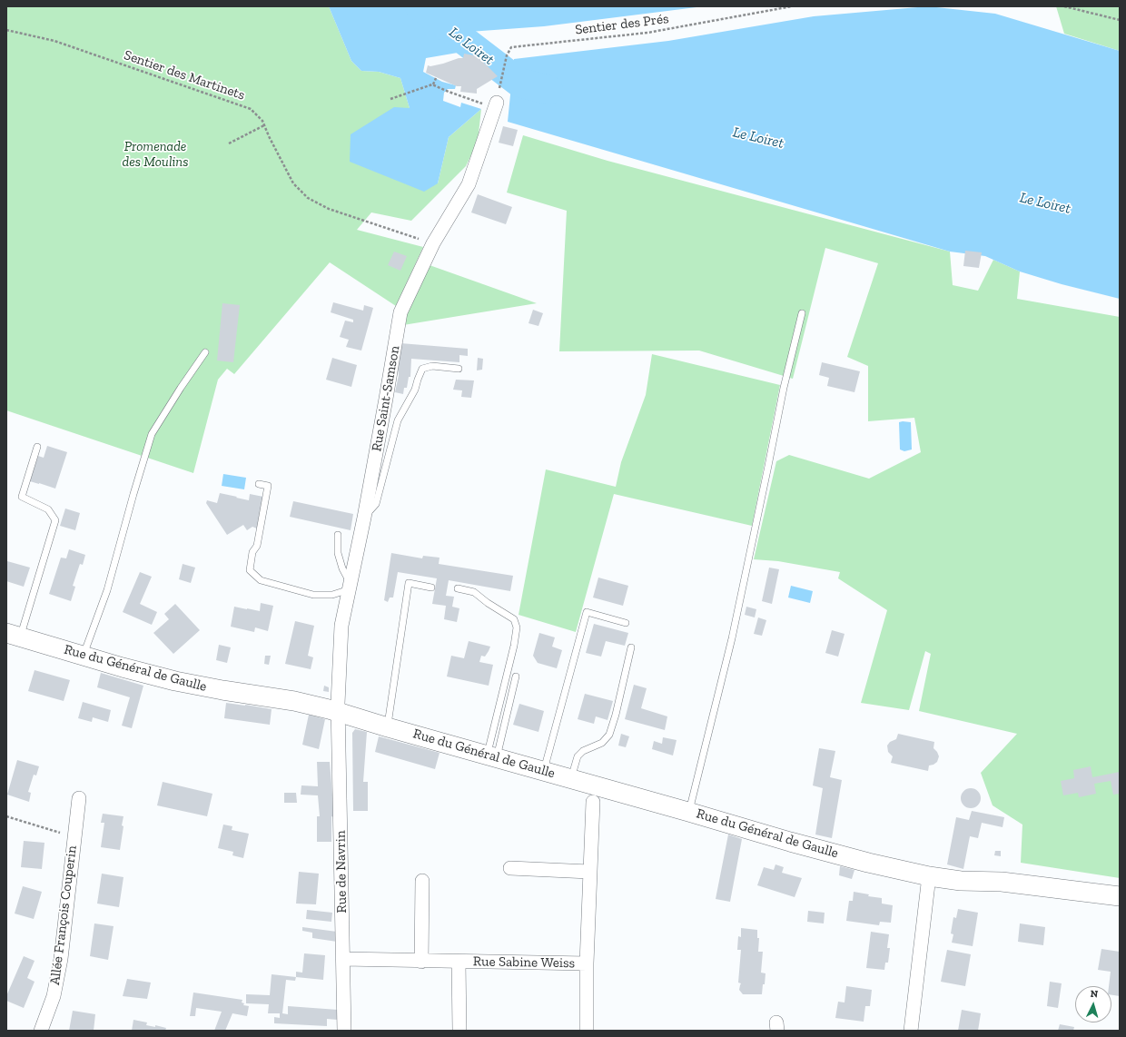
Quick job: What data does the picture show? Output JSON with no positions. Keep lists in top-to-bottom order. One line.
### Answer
{"streets":{"main road":["Rue du Général de Gaulle"],"street":["Rue Saint-Samson","Rue de Navrin","Allée François Couperin","Rue Sabine Weiss"],"path":["Sentier des Prés","Sentier des Martinets"]},"crossings":[["Sentier des Prés","Rue Saint-Samson"],["Sentier des Martinets","Rue Saint-Samson"],["Rue Saint-Samson","Rue du Général de Gaulle"],["Rue Saint-Samson","Rue de Navrin"],["Rue du Général de Gaulle","Rue de Navrin"],["Rue de Navrin","Rue Sabine Weiss"]],"water":["Le Loiret"],"parks":["Promenade des Moulins"],"north":"top"}
